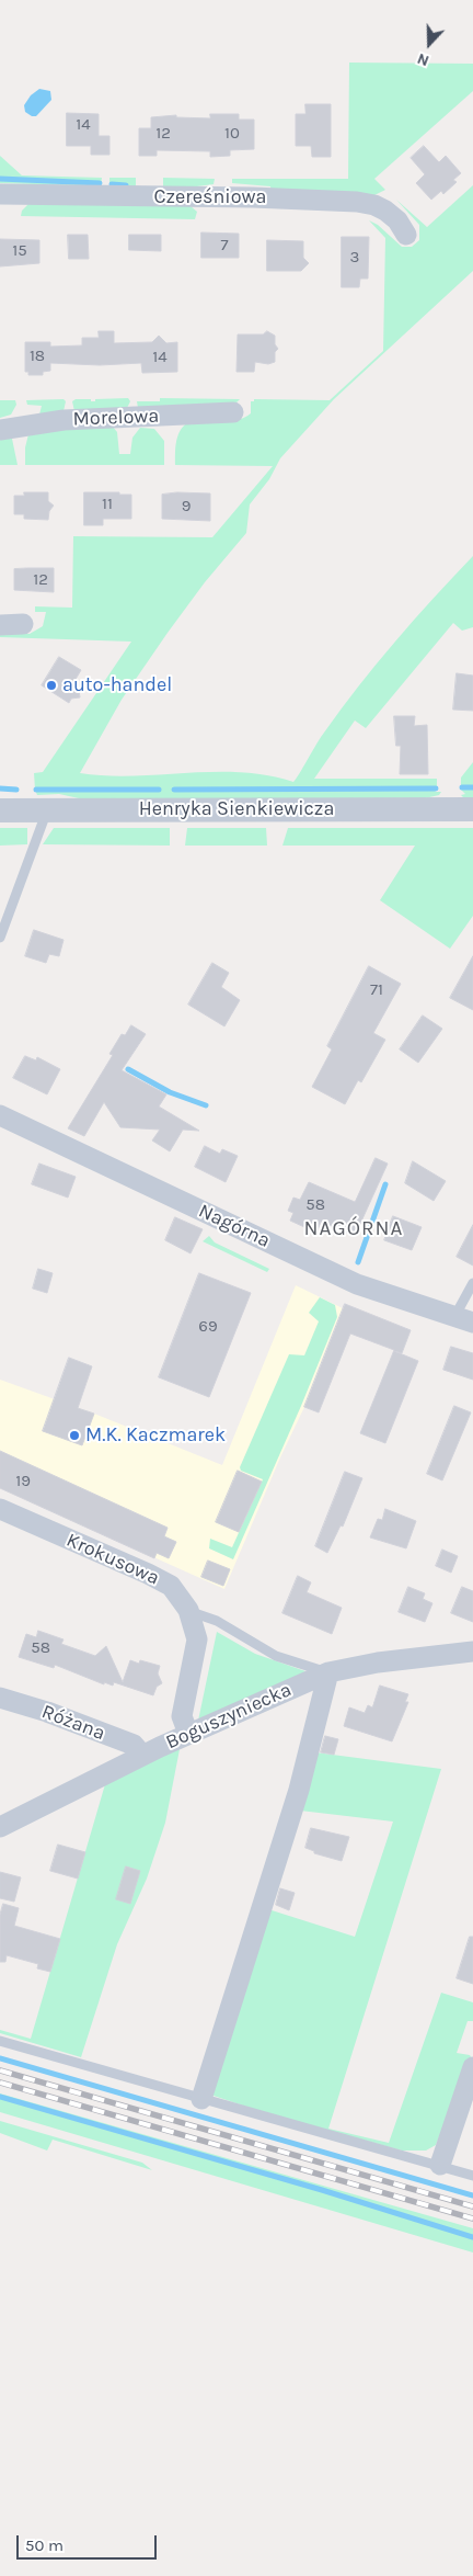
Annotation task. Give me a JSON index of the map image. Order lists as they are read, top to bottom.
{
  "streets": {
    "street": [
      "Czereśniowa",
      "Morelowa",
      "Henryka Sienkiewicza",
      "Nagórna",
      "Krokusowa",
      "Boguszyniecka",
      "Różana"
    ]
  },
  "crossings": [
    ["Krokusowa", "Boguszyniecka"],
    ["Boguszyniecka", "Różana"]
  ],
  "districts": ["NAGÓRNA"],
  "places": ["auto-handel", "M.K. Kaczmarek"],
  "house_numbers": [
    "14",
    "12",
    "10",
    "7",
    "15",
    "3",
    "18",
    "14",
    "11",
    "9",
    "12",
    "71",
    "58",
    "69",
    "19",
    "58"
  ],
  "scale_bar": "50 m",
  "north": "bottom"
}
